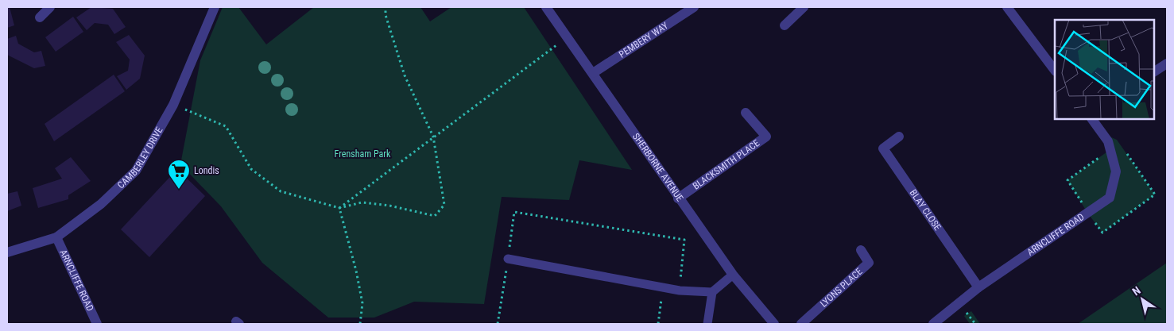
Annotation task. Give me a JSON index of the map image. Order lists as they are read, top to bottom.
{
  "streets": {
    "street": [
      "PEMBERY WAY",
      "CAMBERLEY DRIVE",
      "BLACKSMITH PLACE",
      "SHERBORNE AVENUE",
      "BLAY CLOSE",
      "ARNCLIFFE ROAD",
      "LYONS PLACE"
    ]
  },
  "crossings": [
    ["PEMBERY WAY", "SHERBORNE AVENUE"],
    ["CAMBERLEY DRIVE", "ARNCLIFFE ROAD"],
    ["BLACKSMITH PLACE", "SHERBORNE AVENUE"],
    ["BLAY CLOSE", "ARNCLIFFE ROAD"]
  ],
  "parks": ["Frensham Park"],
  "places": {
    "supermarket": ["Londis"]
  },
  "north": "top left"
}
